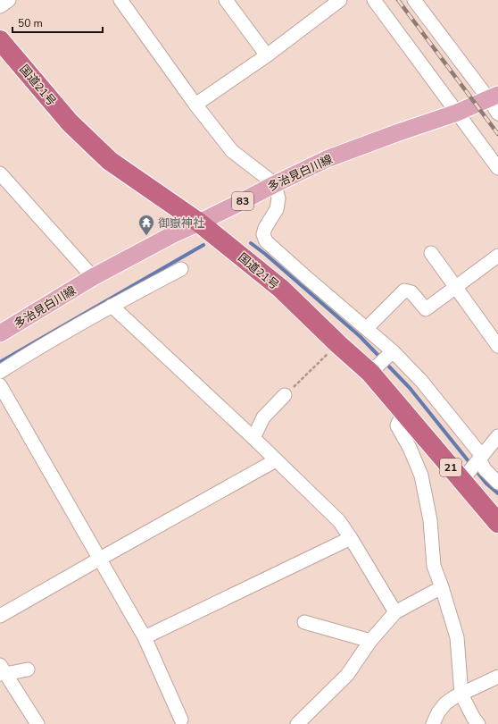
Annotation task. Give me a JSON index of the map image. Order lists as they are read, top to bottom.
{
  "streets": {
    "highway": ["国道21号", "21"],
    "main road": ["多治見白川線", "83"]
  },
  "crossings": [
    ["国道21号", "多治見白川線"]
  ],
  "places": {
    "temple": ["御嶽神社"]
  },
  "scale_bar": "50 m"
}
